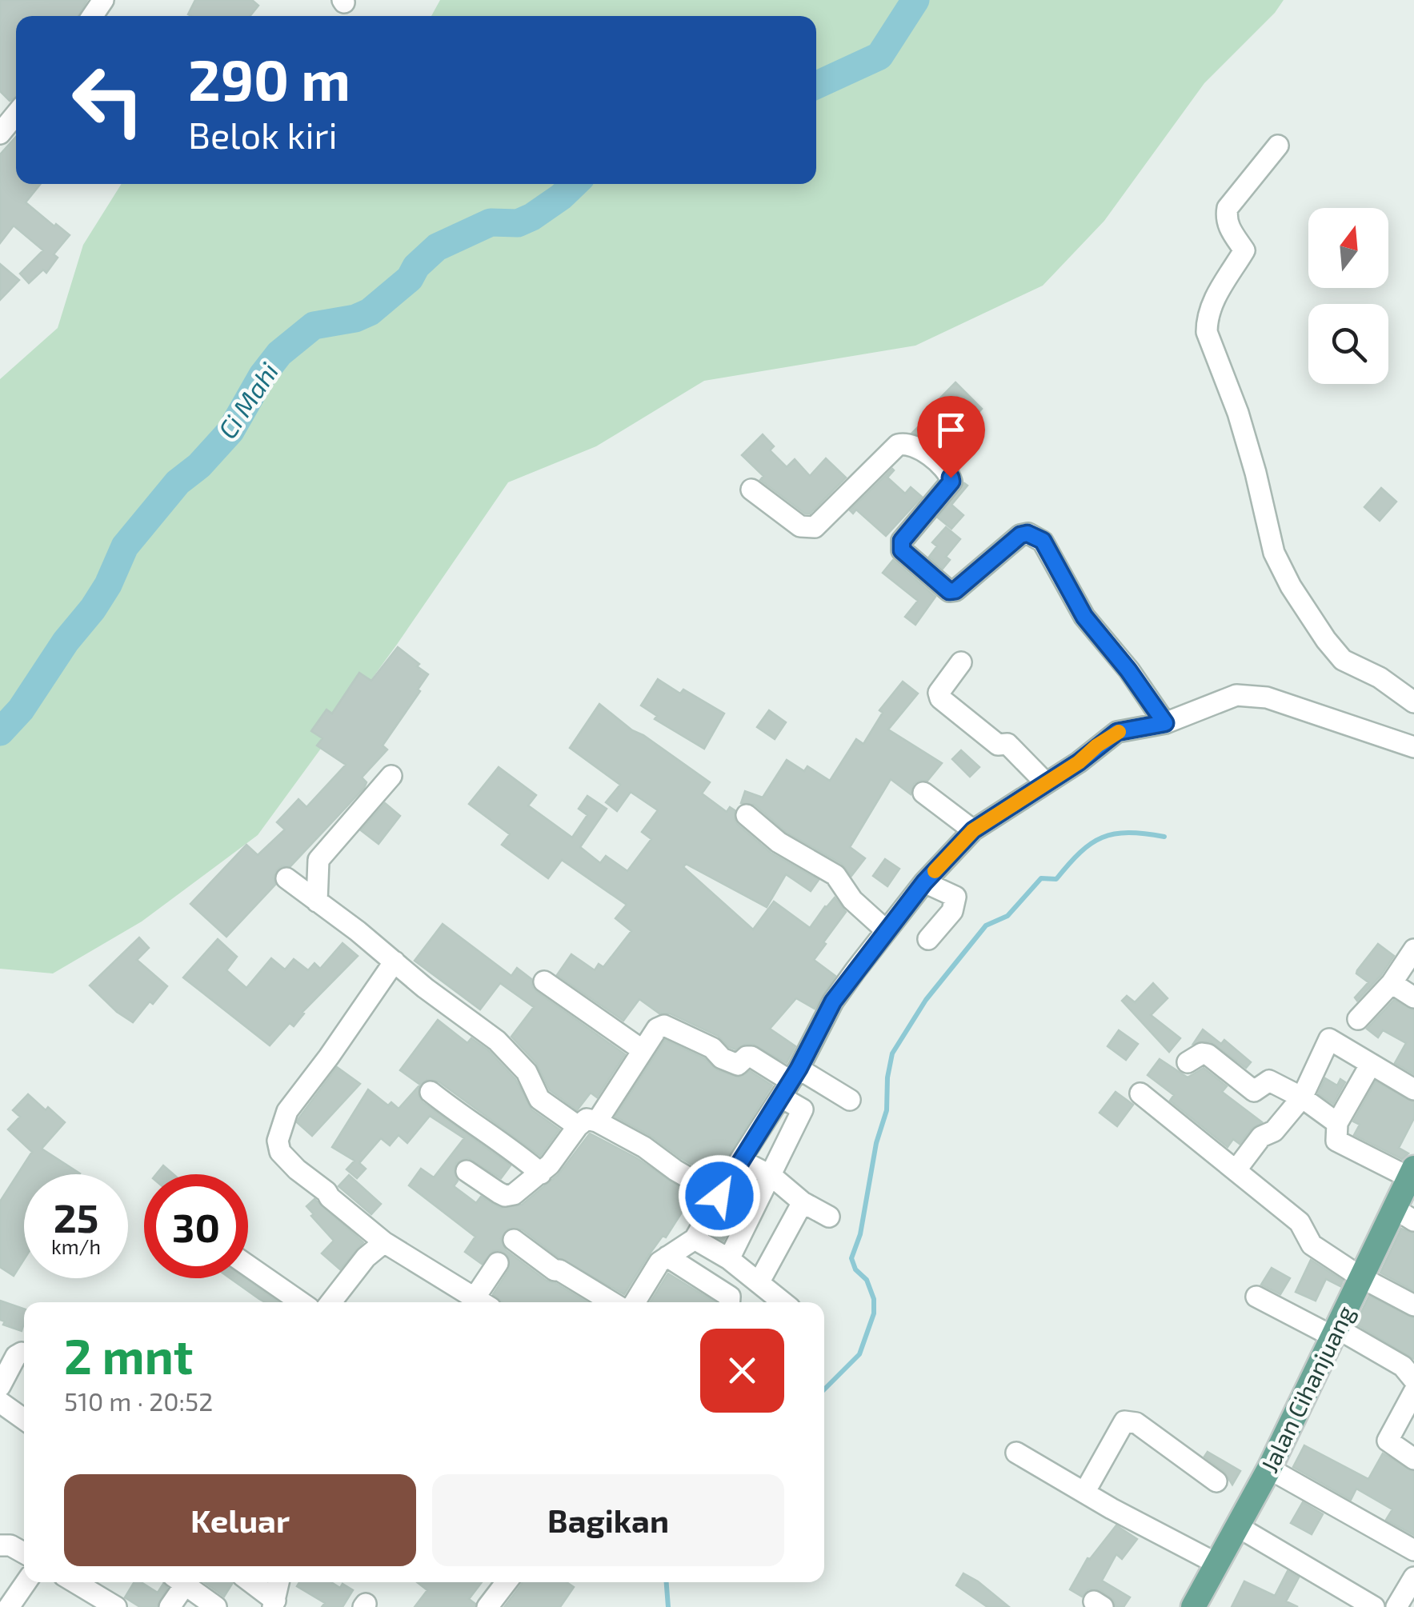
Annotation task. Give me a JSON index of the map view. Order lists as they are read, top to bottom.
{
  "streets": {
    "main road": ["Jalan Cihanjuang"]
  },
  "water": ["Ci Mahi"],
  "north": "top",
  "page": {
    "turn": ["290 m", "Belok kiri"],
    "speed": "25 km/h",
    "limit": "30",
    "heading": ["2 mnt", "510 m · 20:52"],
    "buttons": ["Keluar", "Bagikan"]
  }
}
